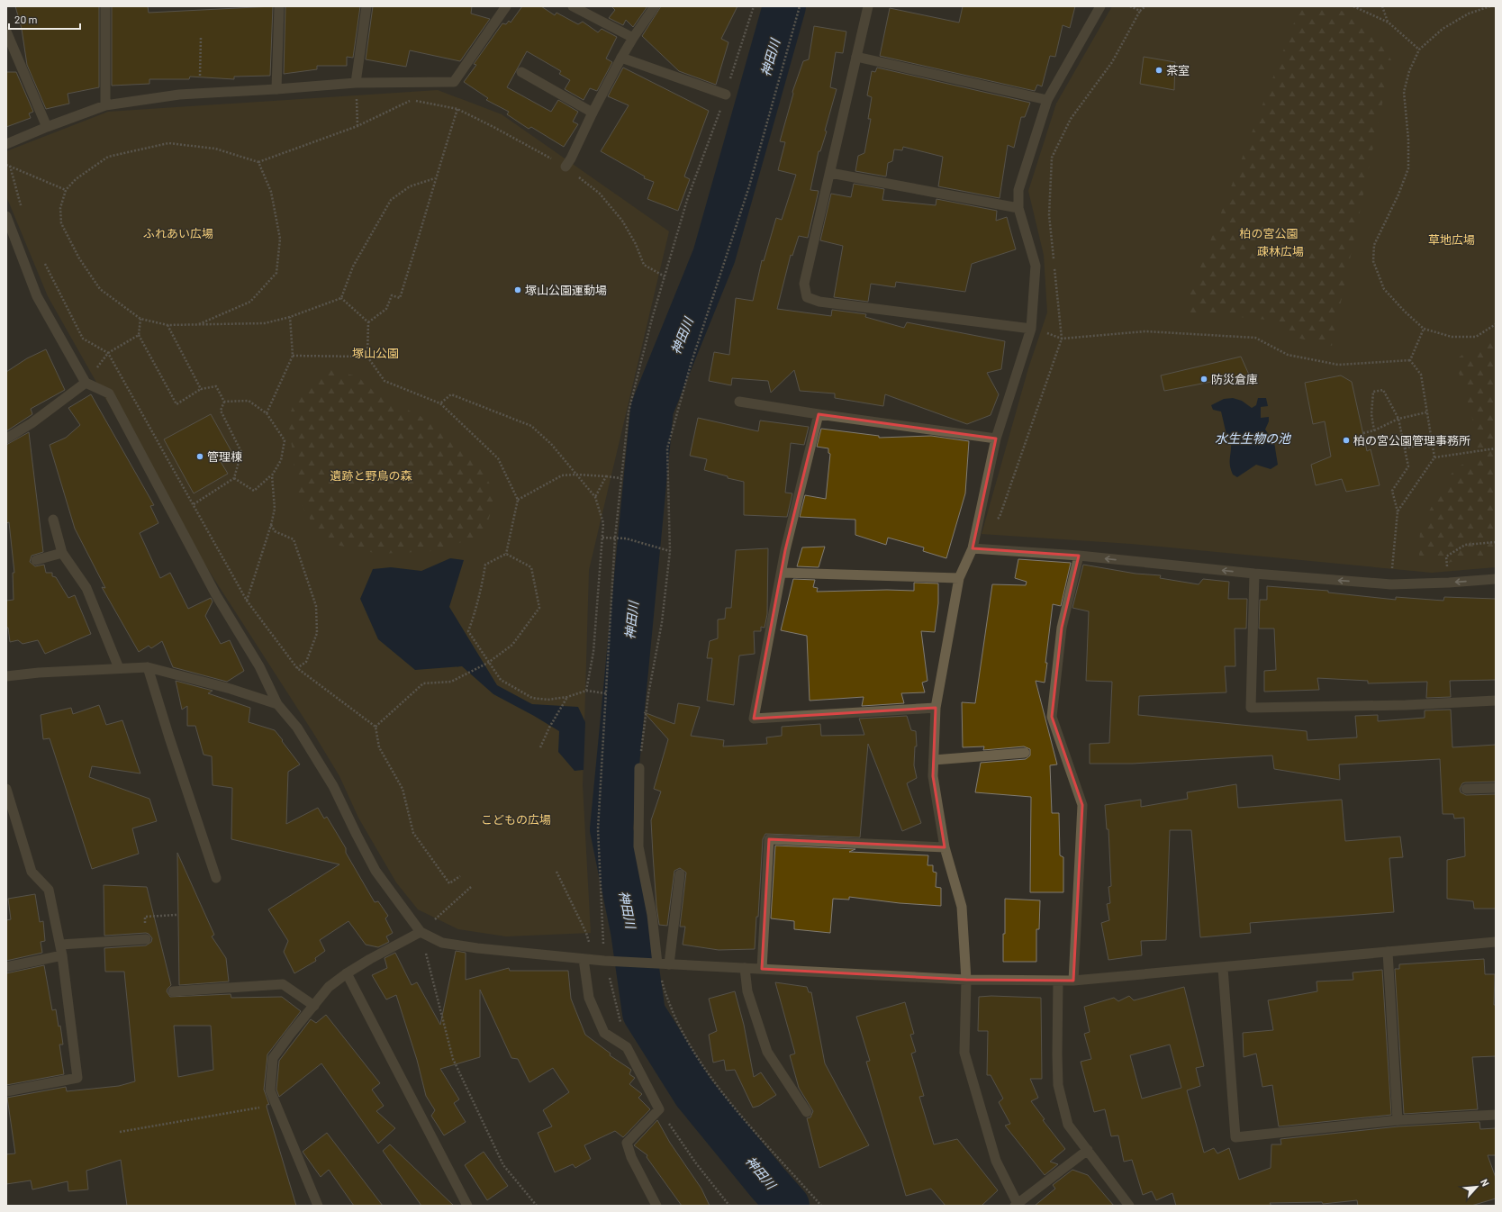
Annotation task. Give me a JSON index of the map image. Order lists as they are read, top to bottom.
{
  "water": ["神田川", "水生生物の池"],
  "parks": [
    "ふれあい広場",
    "柏の宮公園",
    "草地広場",
    "疎林広場",
    "塚山公園",
    "遺跡と野鳥の森",
    "こどもの広場"
  ],
  "places": [
    "茶室",
    "塚山公園運動場",
    "防災倉庫",
    "柏の宮公園管理事務所",
    "管理棟"
  ],
  "scale_bar": "20 m",
  "north": "top right"
}
